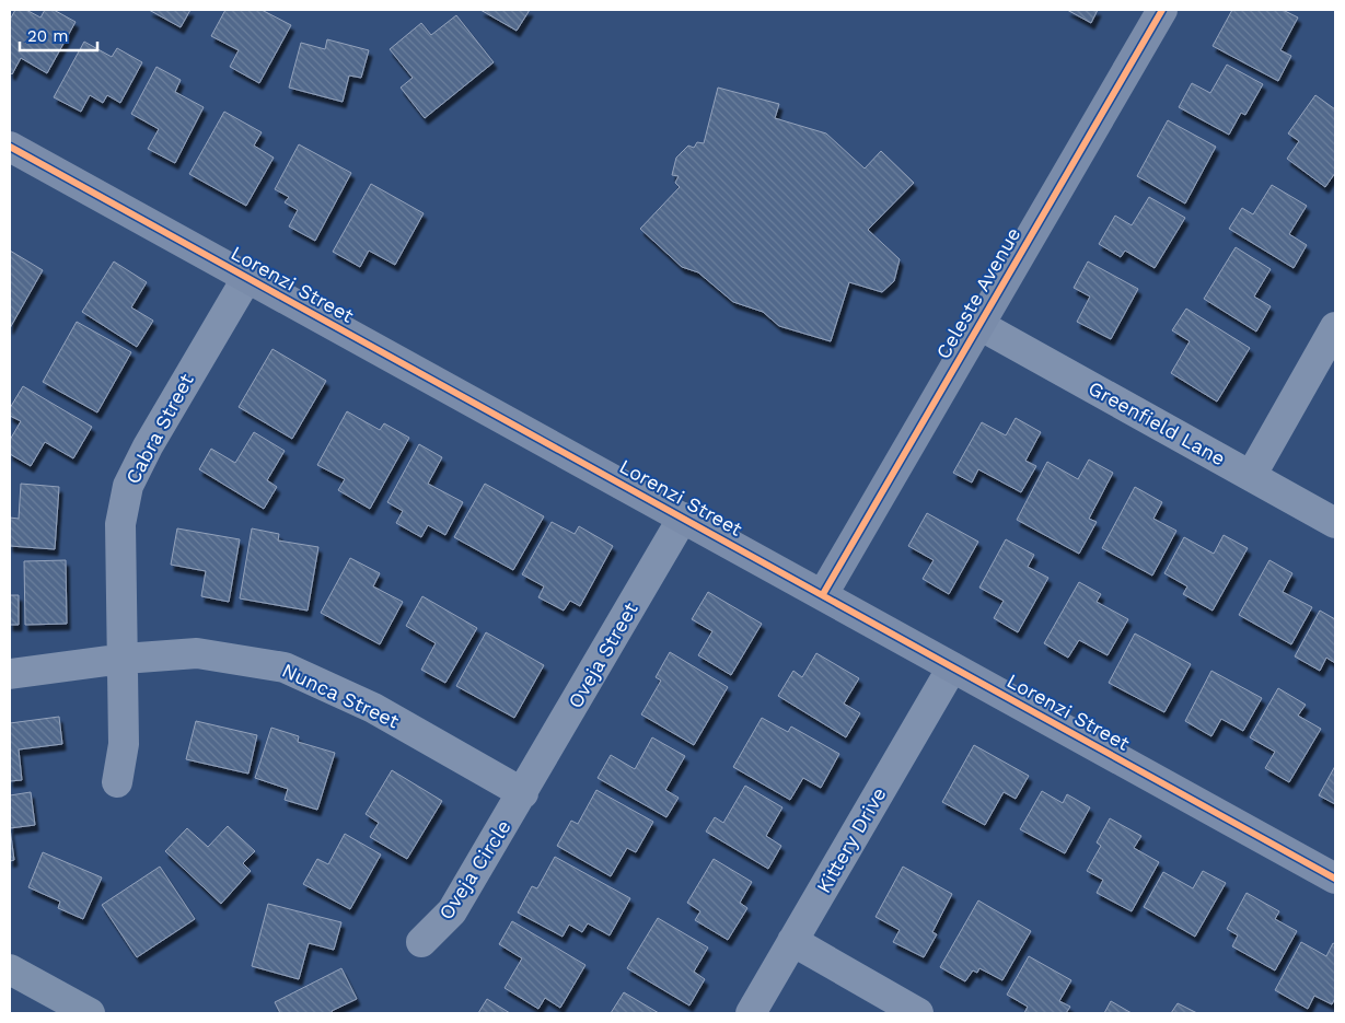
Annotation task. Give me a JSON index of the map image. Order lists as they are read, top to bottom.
{
  "streets": {
    "street": [
      "Lorenzi Street",
      "Celeste Avenue",
      "Greenfield Lane",
      "Cabra Street",
      "Oveja Street",
      "Nunca Street",
      "Kittery Drive",
      "Oveja Circle"
    ]
  },
  "crossings": [
    ["Lorenzi Street", "Celeste Avenue"],
    ["Lorenzi Street", "Cabra Street"],
    ["Lorenzi Street", "Oveja Street"],
    ["Lorenzi Street", "Kittery Drive"],
    ["Celeste Avenue", "Greenfield Lane"],
    ["Cabra Street", "Nunca Street"],
    ["Oveja Street", "Nunca Street"],
    ["Oveja Street", "Oveja Circle"],
    ["Nunca Street", "Oveja Circle"]
  ],
  "scale_bar": "20 m"
}
